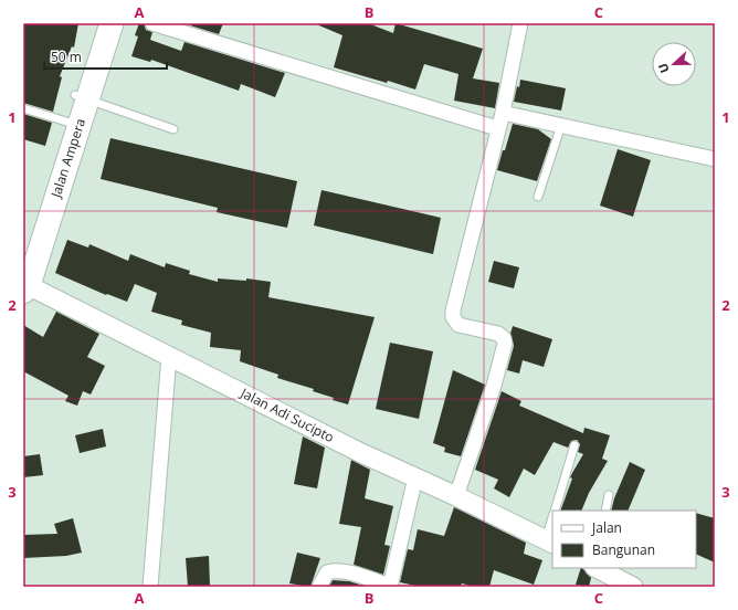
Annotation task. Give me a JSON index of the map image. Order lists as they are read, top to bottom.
{
  "streets": {
    "main road": ["Jalan Ampera"],
    "street": ["Jalan Adi Sucipto"]
  },
  "crossings": [
    ["Jalan Ampera", "Jalan Adi Sucipto"]
  ],
  "legend": ["Jalan", "Bangunan"],
  "scale_bar": "50 m",
  "north": "left",
  "grid": {
    "columns": ["A", "B", "C"],
    "rows": ["1", "2", "3"]
  }
}
